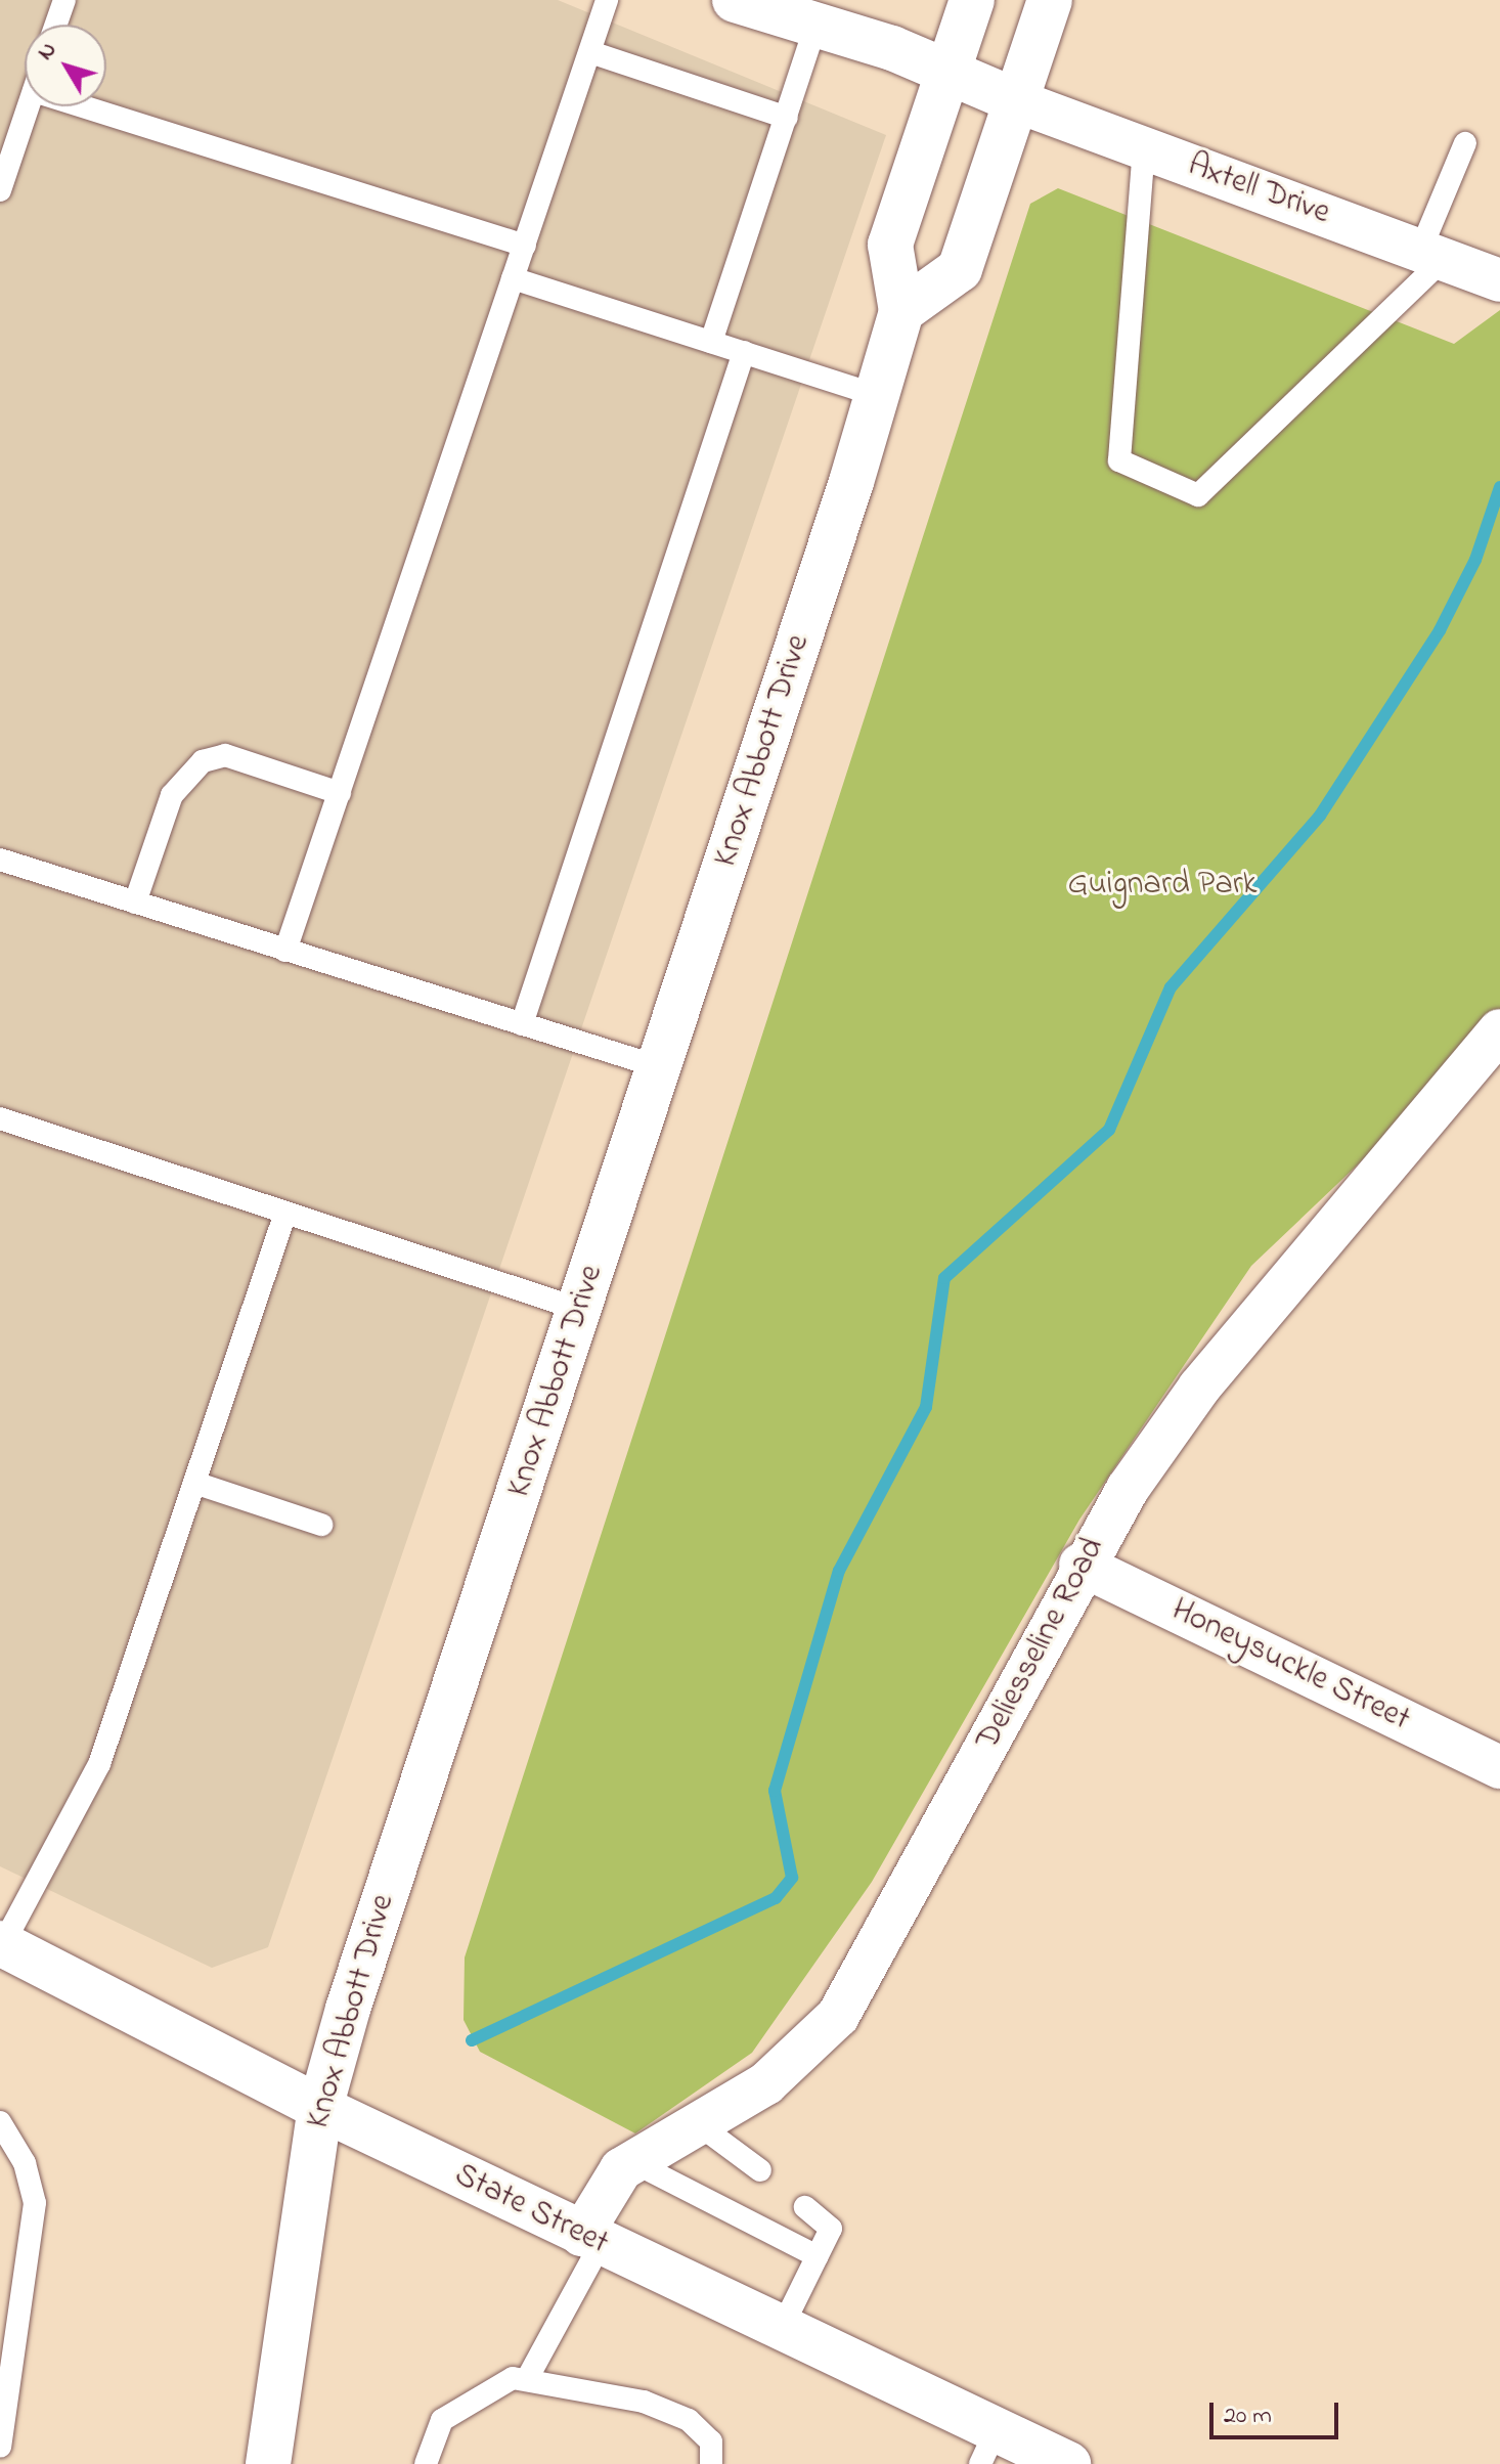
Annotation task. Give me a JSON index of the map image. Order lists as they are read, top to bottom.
{
  "streets": {
    "main road": ["Knox Abbott Drive", "State Street"],
    "street": ["Axtell Drive", "Deliesseline Road", "Honeysuckle Street"]
  },
  "crossings": [
    ["Knox Abbott Drive", "State Street"],
    ["Deliesseline Road", "Honeysuckle Street"],
    ["Deliesseline Road", "State Street"]
  ],
  "parks": ["Guignard Park"],
  "scale_bar": "20 m",
  "north": "top left"
}
